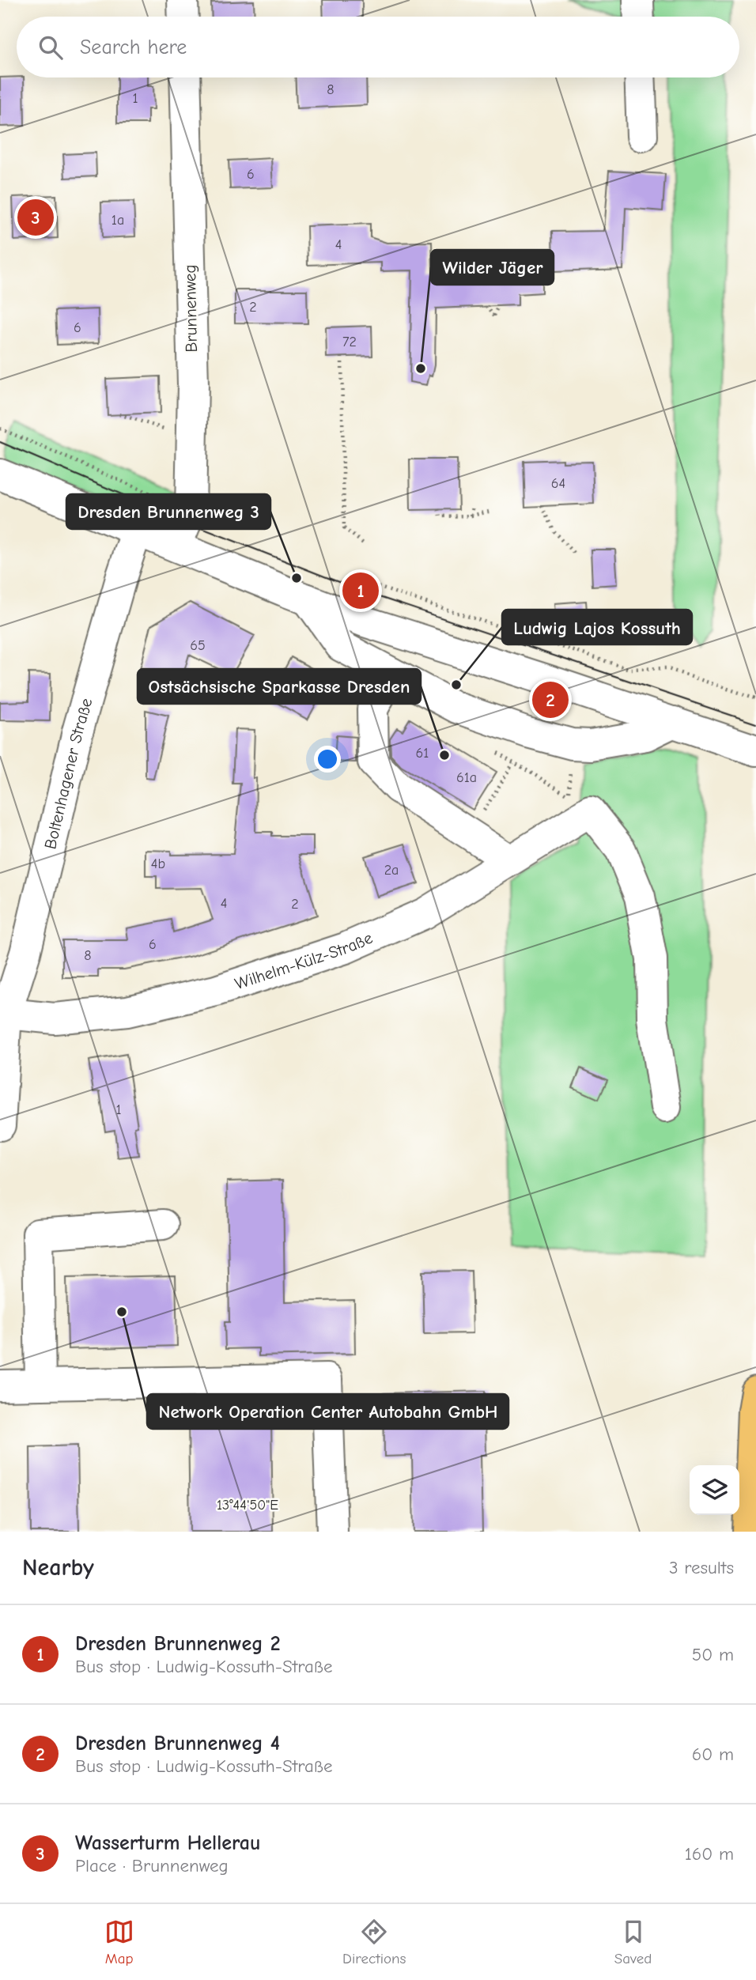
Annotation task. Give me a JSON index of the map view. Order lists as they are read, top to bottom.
{
  "streets": {
    "street": ["Brunnenweg", "Boltenhagener Straße", "Wilhelm-Külz-Straße"]
  },
  "crossings": [
    ["Boltenhagener Straße", "Wilhelm-Külz-Straße"]
  ],
  "places": [
    "Wilder Jäger",
    "Dresden Brunnenweg 3",
    "Ludwig Lajos Kossuth",
    "Ostsächsische Sparkasse Dresden",
    "Network Operation Center Autobahn GmbH"
  ],
  "house_numbers": [
    "8",
    "1",
    "6",
    "1a",
    "4",
    "2",
    "6",
    "72",
    "64",
    "65",
    "61",
    "61a",
    "4b",
    "2a",
    "4",
    "2",
    "6",
    "8",
    "1"
  ],
  "page": {
    "search": "Search here",
    "pins": ["3", "1", "2"],
    "heading": ["Nearby", "3 results"],
    "list": [
      {
        "mark": "1",
        "name": "Dresden Brunnenweg 2",
        "note": "Bus stop · Ludwig-Kossuth-Straße",
        "value": "50 m"
      },
      {
        "mark": "2",
        "name": "Dresden Brunnenweg 4",
        "note": "Bus stop · Ludwig-Kossuth-Straße",
        "value": "60 m"
      },
      {
        "mark": "3",
        "name": "Wasserturm Hellerau",
        "note": "Place · Brunnenweg",
        "value": "160 m"
      }
    ],
    "nav": ["Map", "Directions", "Saved"]
  },
  "coordinates": ["13°44'50\"E"]
}
